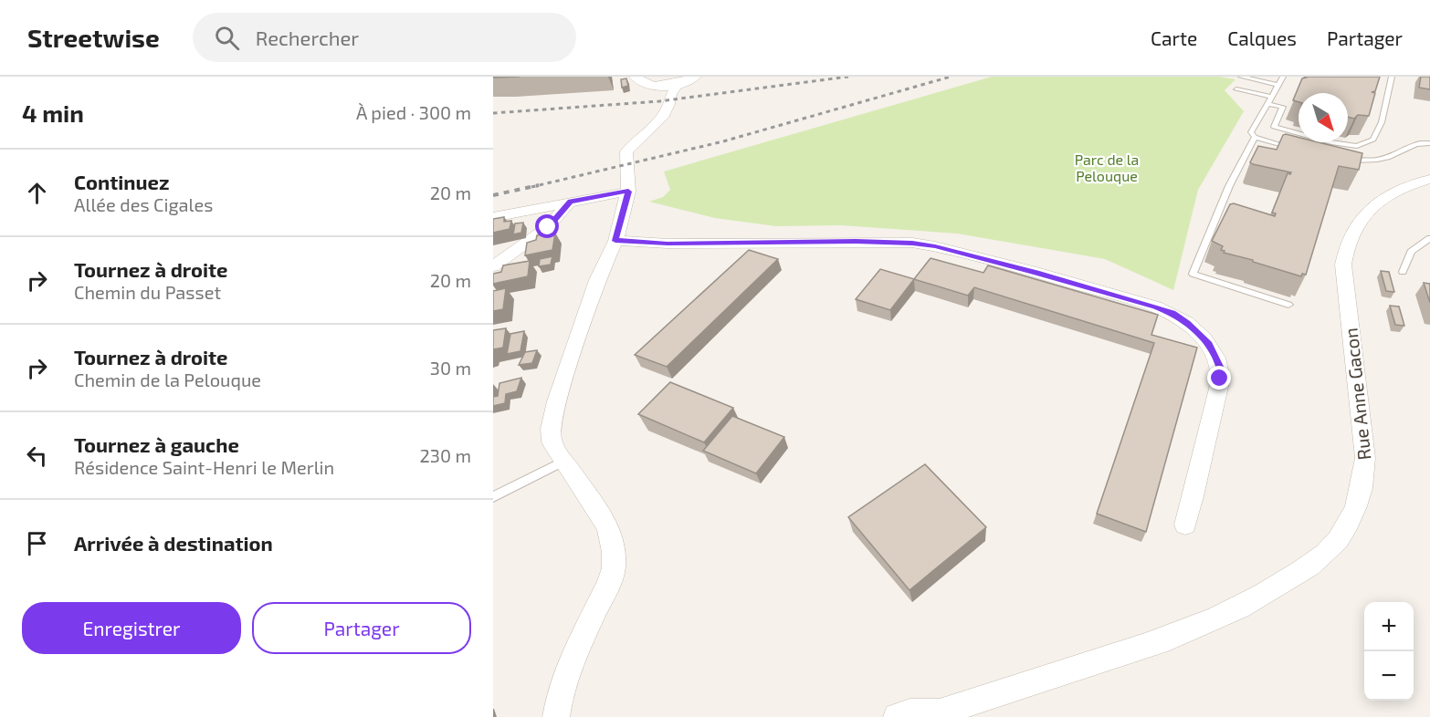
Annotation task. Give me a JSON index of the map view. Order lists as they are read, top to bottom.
{
  "streets": {
    "street": ["Rue Anne Gacon"]
  },
  "parks": ["Parc de la Pelouque"],
  "north": "bottom right",
  "page": {
    "header": "Streetwise",
    "search": "Rechercher",
    "nav": ["Carte", "Calques", "Partager"],
    "heading": ["4 min", "À pied · 300 m"],
    "list": [
      ["Continuez", "Allée des Cigales", "20 m"],
      ["Tournez à droite", "Chemin du Passet", "20 m"],
      ["Tournez à droite", "Chemin de la Pelouque", "30 m"],
      ["Tournez à gauche", "Résidence Saint-Henri le Merlin", "230 m"],
      "Arrivée à destination"
    ],
    "buttons": ["Enregistrer", "Partager"],
    "map_buttons": ["+", "−"]
  }
}
